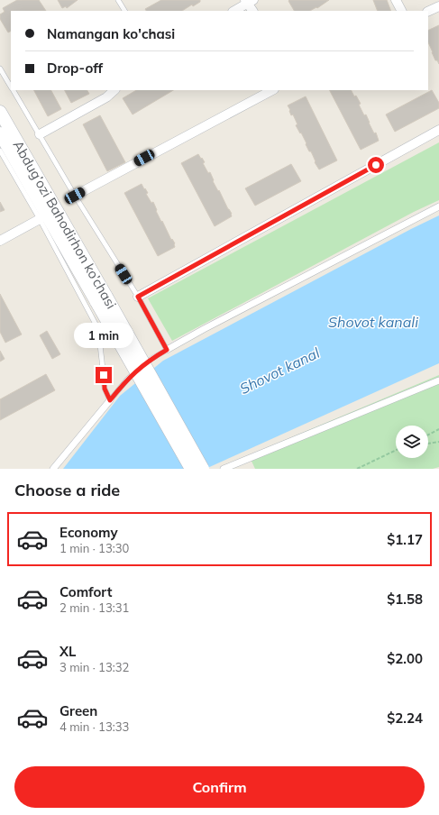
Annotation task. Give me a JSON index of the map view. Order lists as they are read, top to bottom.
{
  "streets": {
    "main road": ["Abdug’ozi Bahodirhon ko’chasi"]
  },
  "water": ["Shovot kanali", "Shovot kanal"],
  "page": {
    "banner": ["Namangan ko'chasi", "Drop-off"],
    "bubble": "1 min",
    "heading": "Choose a ride",
    "list": [
      {
        "name": "Economy",
        "note": "1 min · 13:30",
        "value": "$1.17"
      },
      {
        "name": "Comfort",
        "note": "2 min · 13:31",
        "value": "$1.58"
      },
      {
        "name": "XL",
        "note": "3 min · 13:32",
        "value": "$2.00"
      },
      {
        "name": "Green",
        "note": "4 min · 13:33",
        "value": "$2.24"
      }
    ],
    "buttons": "Confirm"
  }
}
